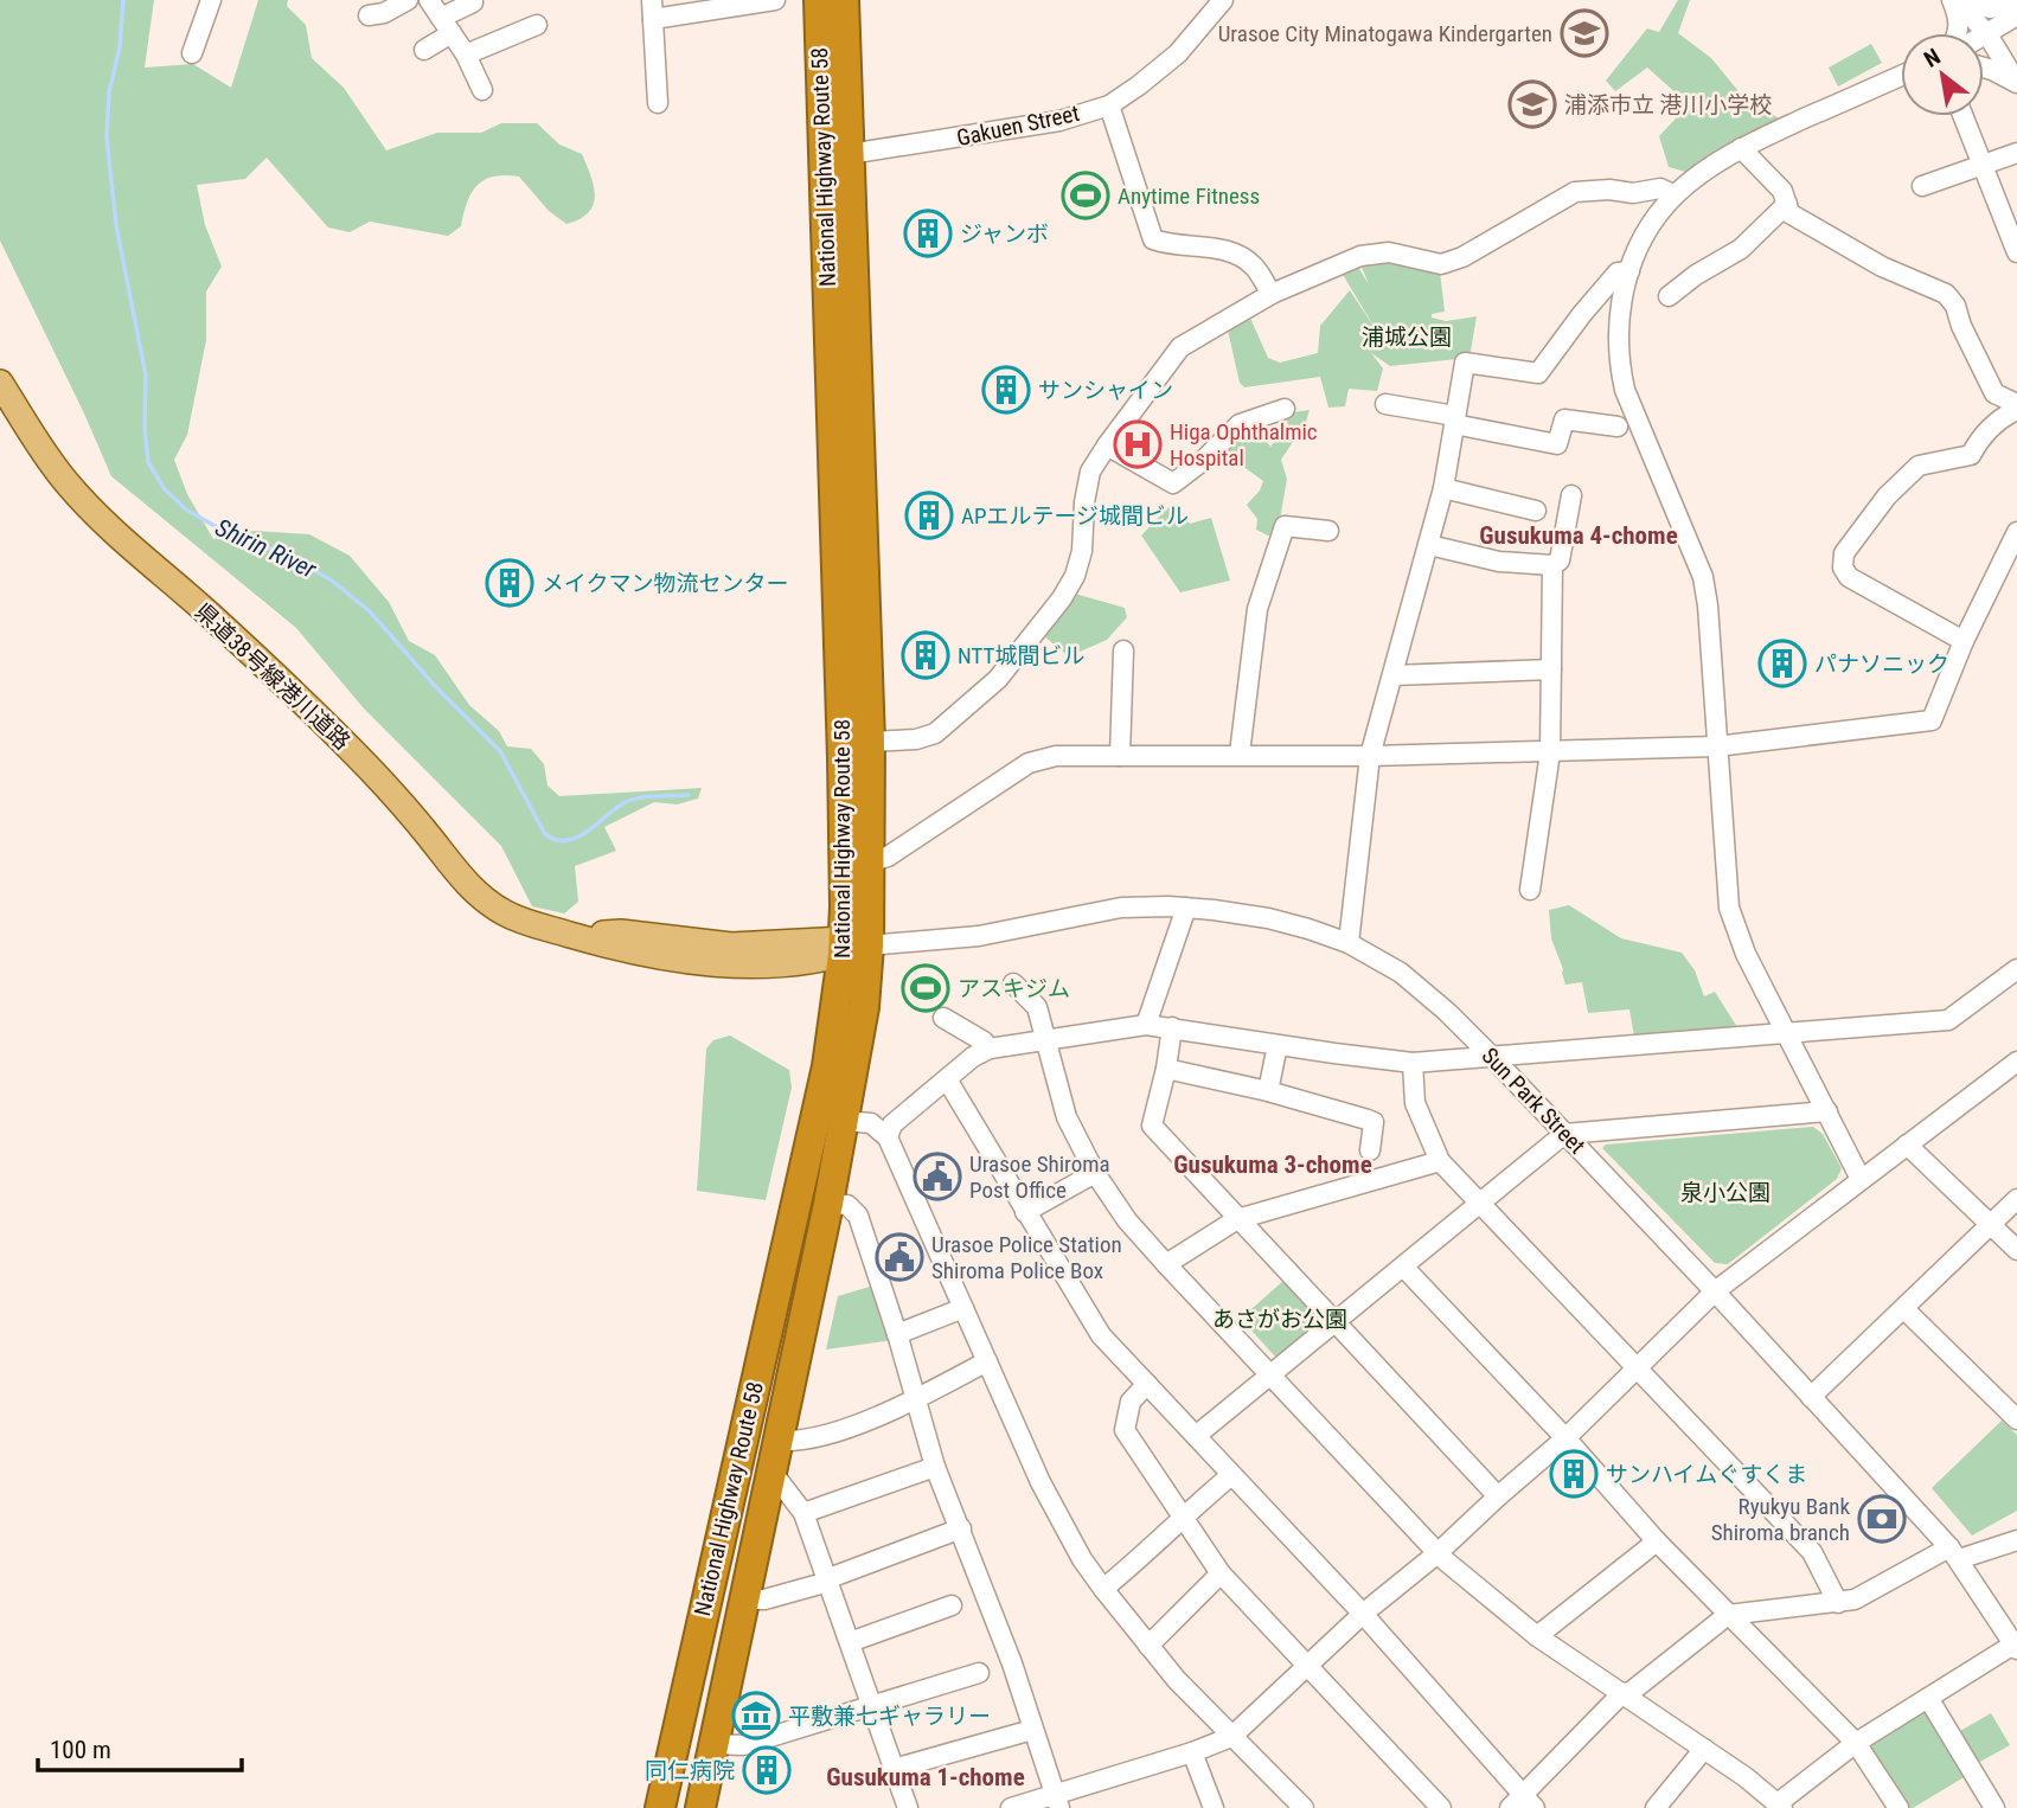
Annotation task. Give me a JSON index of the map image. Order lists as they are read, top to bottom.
{
  "streets": {
    "highway": ["National Highway Route 58"],
    "main road": ["県道38号線港川道路"],
    "street": ["Gakuen Street", "Sun Park Street"]
  },
  "crossings": [
    ["Gakuen Street", "National Highway Route 58"],
    ["National Highway Route 58", "県道38号線港川道路"],
    ["National Highway Route 58", "Sun Park Street"],
    ["県道38号線港川道路", "Sun Park Street"]
  ],
  "districts": ["Gusukuma 4-chome", "Gusukuma 3-chome", "Gusukuma 1-chome"],
  "water": ["Shirin River"],
  "parks": ["浦城公園", "泉小公園", "あさがお公園"],
  "places": {
    "school or university": ["Urasoe City Minatogawa Kindergarten", "浦添市立 港川小学校"],
    "sports": ["Anytime Fitness", "アスキジム"],
    "building": [
      "ジャンボ",
      "サンシャイン",
      "APエルテージ城間ビル",
      "メイクマン物流センター",
      "NTT城間ビル",
      "パナソニック",
      "サンハイムぐすくま",
      "同仁病院"
    ],
    "hospital": ["Higa Ophthalmic Hospital"],
    "public building": ["Urasoe Shiroma Post Office", "Urasoe Police Station Shiroma Police Box"],
    "bank": ["Ryukyu Bank Shiroma branch"],
    "museum": ["平敷兼七ギャラリー"]
  },
  "scale_bar": "100 m",
  "north": "top left"
}
